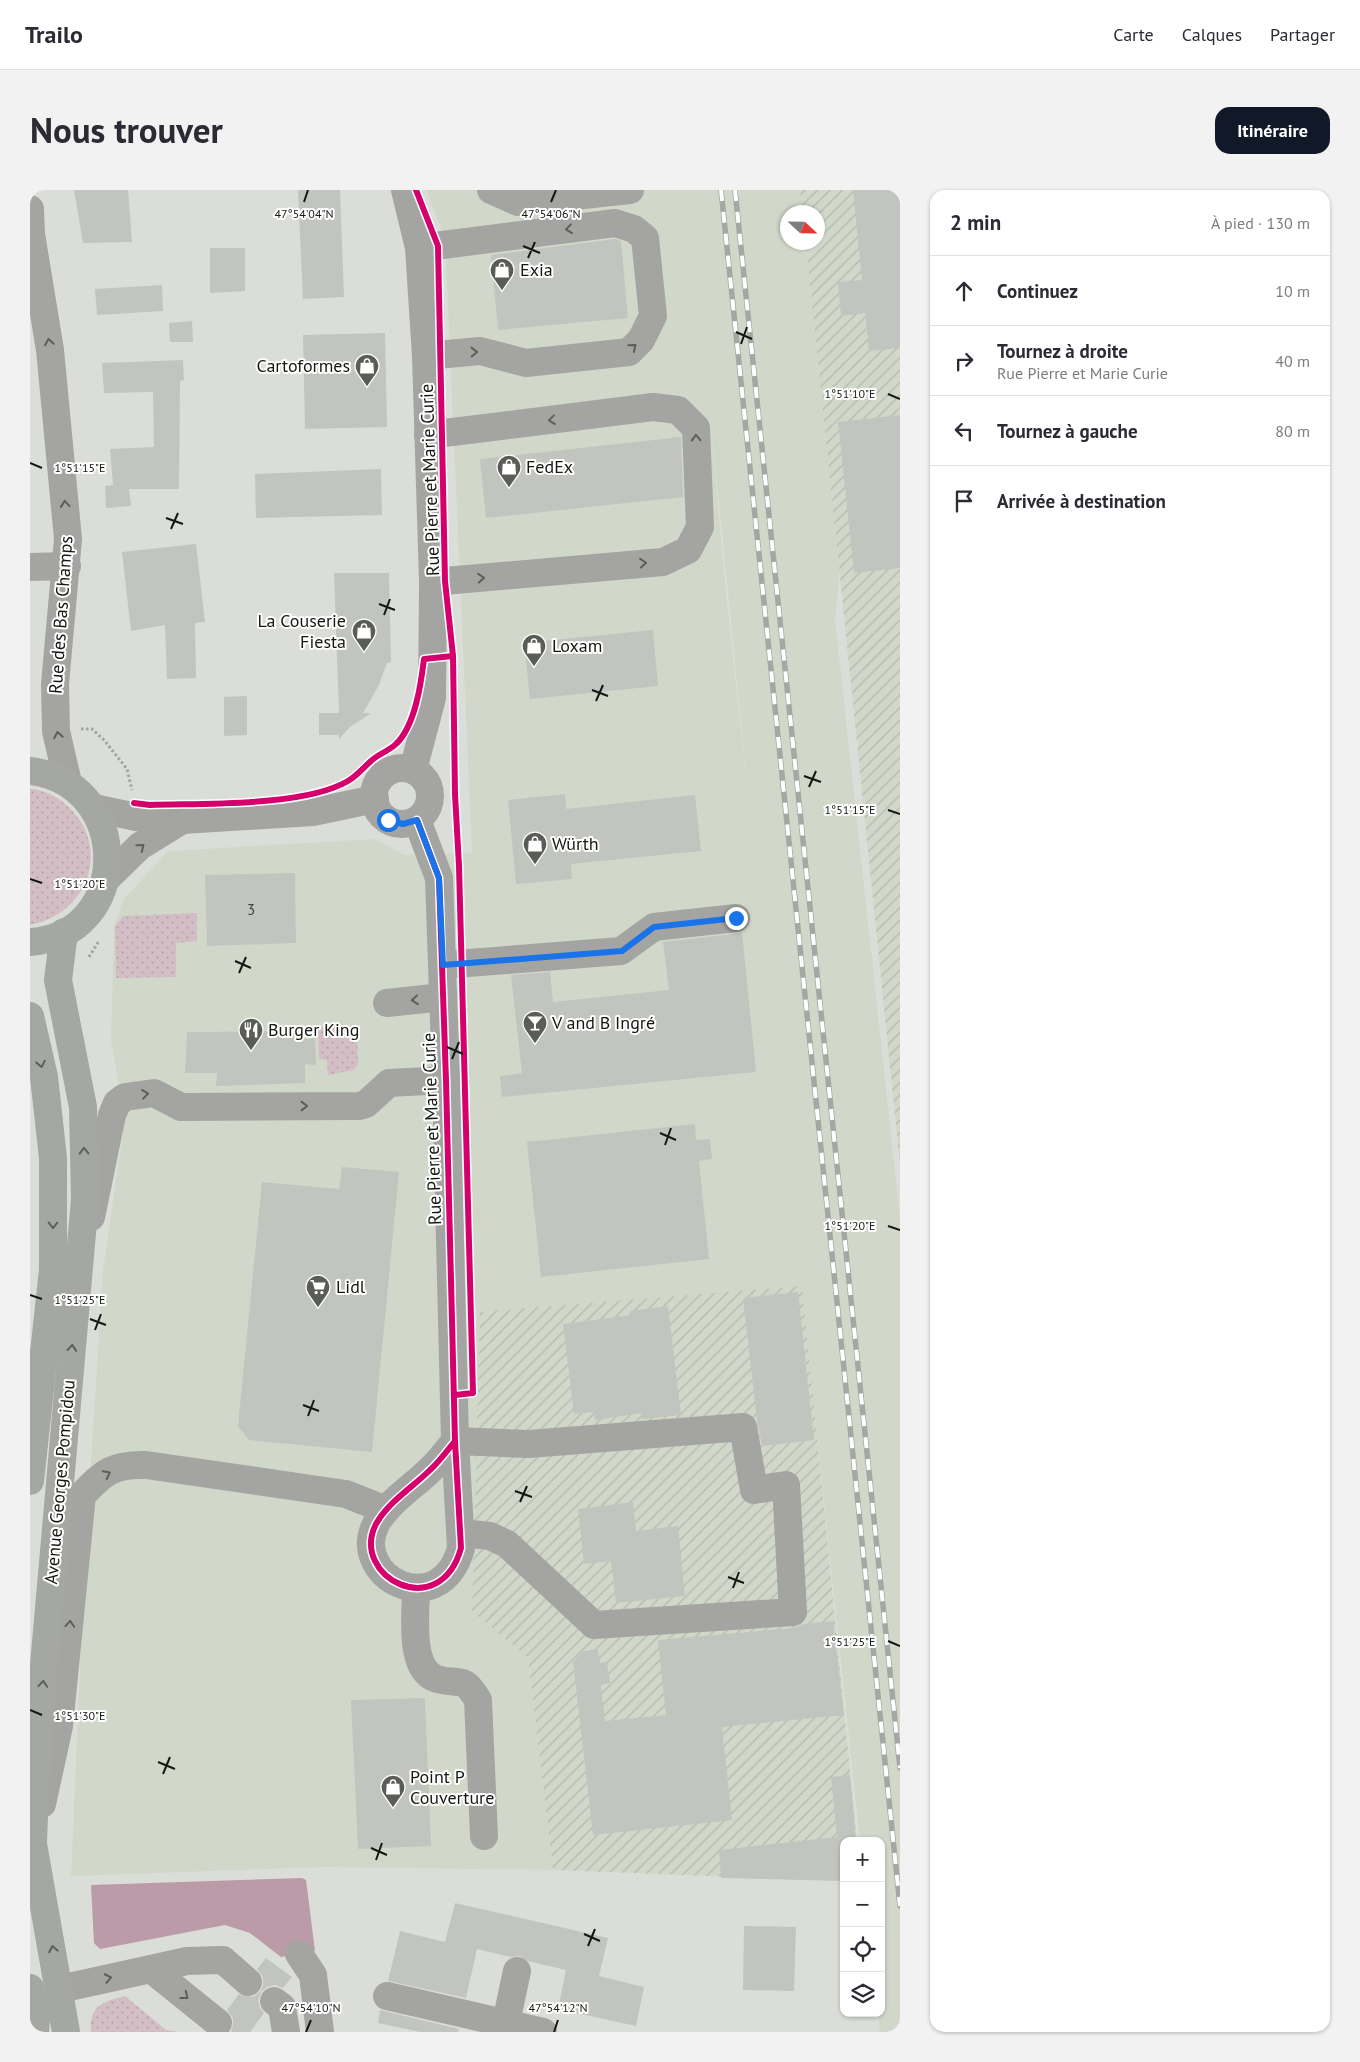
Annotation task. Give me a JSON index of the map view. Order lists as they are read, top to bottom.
{
  "streets": {
    "main road": ["Avenue Georges Pompidou"],
    "street": ["Rue Pierre et Marie Curie", "Rue des Bas Champs"]
  },
  "one_way": ["Rue des Bas Champs"],
  "places": {
    "shop": [
      "Exia",
      "Cartoformes",
      "FedEx",
      "La Couserie Fiesta",
      "Loxam",
      "Würth",
      "Point P Couverture"
    ],
    "bar": ["V and B Ingré"],
    "restaurant": ["Burger King"],
    "supermarket": ["Lidl"]
  },
  "house_numbers": ["3"],
  "north": "right",
  "page": {
    "header": "Trailo",
    "nav": ["Carte", "Calques", "Partager"],
    "title": "Nous trouver",
    "buttons": "Itinéraire",
    "heading": ["2 min", "À pied · 130 m"],
    "list": [
      ["Continuez", "10 m"],
      ["Tournez à droite", "Rue Pierre et Marie Curie", "40 m"],
      ["Tournez à gauche", "80 m"],
      "Arrivée à destination"
    ],
    "map_buttons": ["+", "−"]
  },
  "coordinates": [
    "47°54'04\"N",
    "47°54'06\"N",
    "1°51'10\"E",
    "1°51'15\"E",
    "1°51'20\"E",
    "1°51'25\"E",
    "1°51'30\"E",
    "47°54'10\"N",
    "47°54'12\"N"
  ]
}
